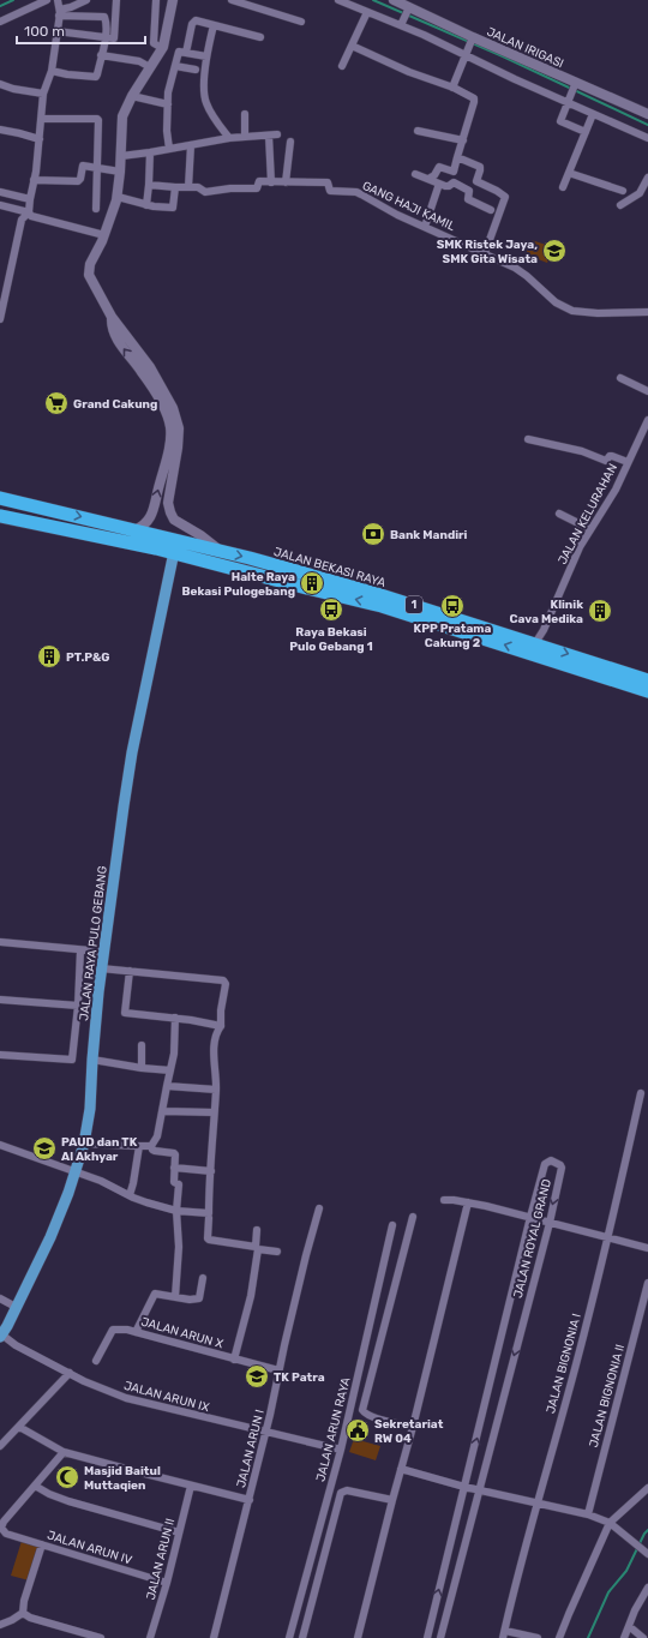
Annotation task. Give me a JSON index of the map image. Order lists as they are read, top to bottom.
{
  "streets": {
    "highway": ["JALAN BEKASI RAYA", "1"],
    "main road": ["JALAN RAYA PULO GEBANG"],
    "street": [
      "JALAN IRIGASI",
      "GANG HAJI KAMIL",
      "JALAN KELURAHAN",
      "JALAN ROYAL GRAND",
      "JALAN ARUN X",
      "JALAN BIGNONIA I",
      "JALAN ARUN IX",
      "JALAN BIGNONIA II",
      "JALAN ARUN RAYA",
      "JALAN ARUN I",
      "JALAN ARUN IV",
      "JALAN ARUN II"
    ]
  },
  "crossings": [
    ["JALAN KELURAHAN", "JALAN BEKASI RAYA"],
    ["JALAN BEKASI RAYA", "JALAN RAYA PULO GEBANG"],
    ["JALAN RAYA PULO GEBANG", "JALAN ARUN IX"],
    ["JALAN ARUN X", "JALAN ARUN I"],
    ["JALAN ARUN IX", "JALAN ARUN RAYA"],
    ["JALAN ARUN IX", "JALAN ARUN I"],
    ["JALAN ARUN IV", "JALAN ARUN II"]
  ],
  "places": {
    "school or university": ["SMK Ristek Jaya, SMK Gita Wisata", "PAUD dan TK Al Akhyar", "TK Patra"],
    "supermarket": ["Grand Cakung"],
    "bank": ["Bank Mandiri"],
    "building": ["Halte Raya Bekasi Pulogebang", "Klinik Cava Medika", "PT.P&G"],
    "bus stop": ["KPP Pratama Cakung 2", "Raya Bekasi Pulo Gebang 1"],
    "public building": ["Sekretariat RW 04"],
    "mosque": ["Masjid Baitul Muttaqien"]
  },
  "scale_bar": "100 m"
}
